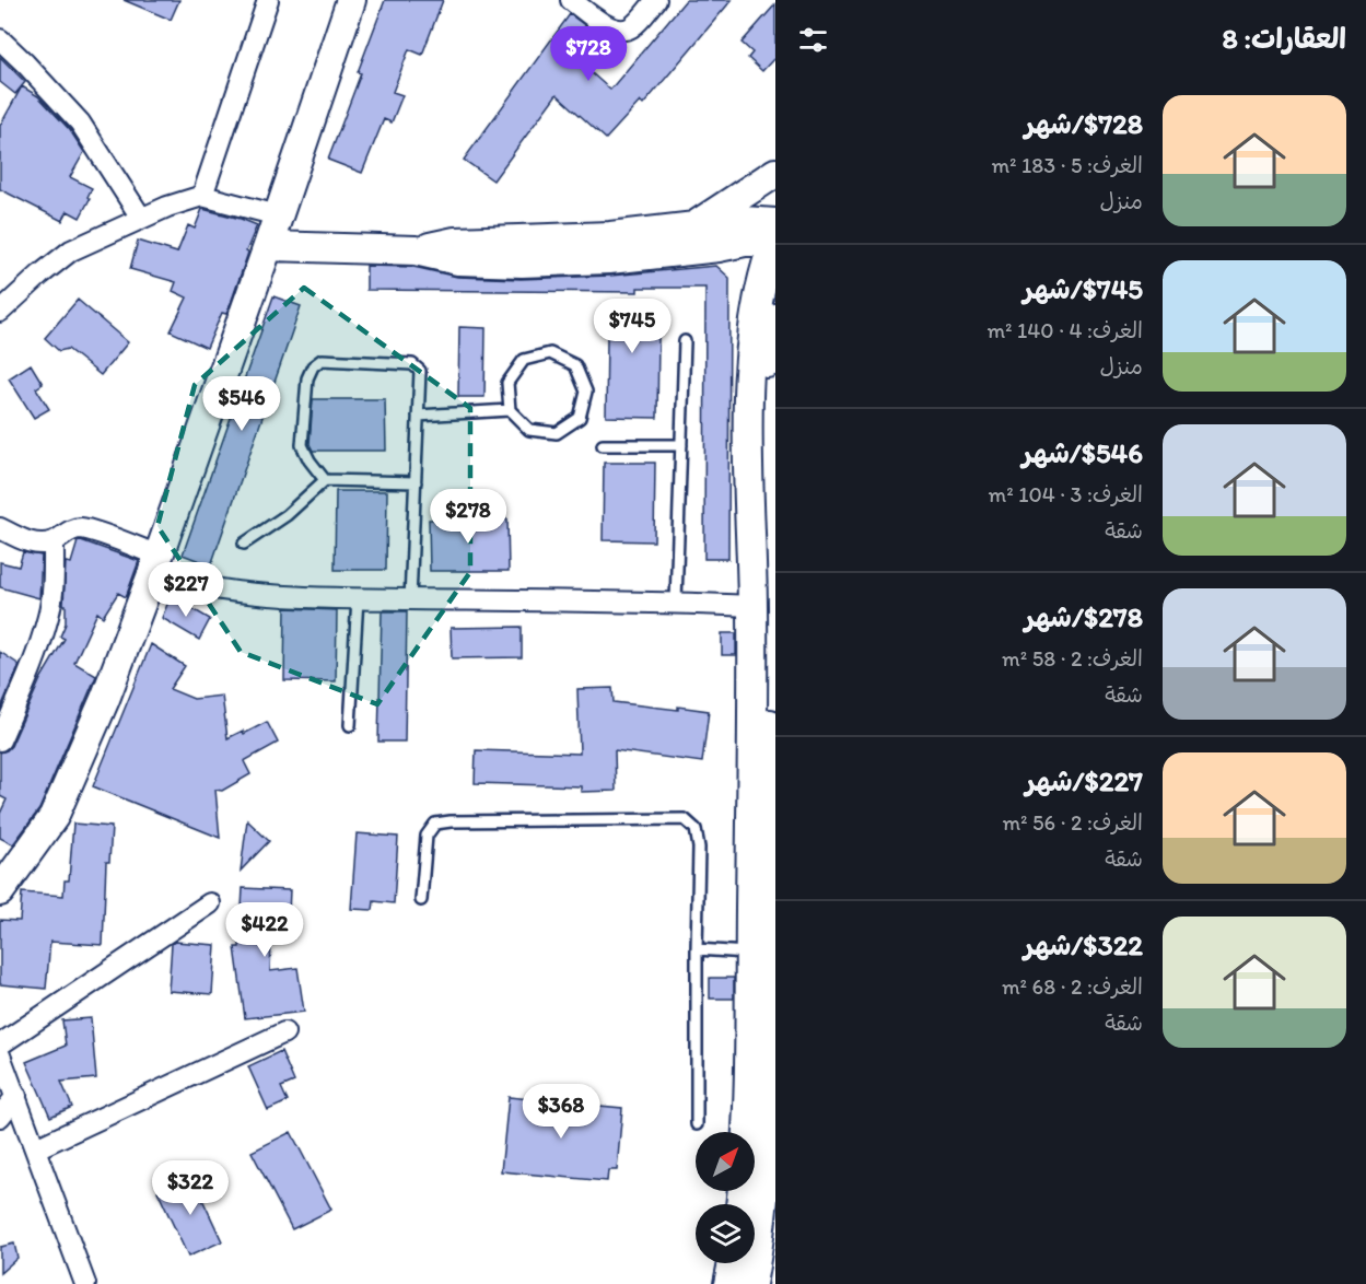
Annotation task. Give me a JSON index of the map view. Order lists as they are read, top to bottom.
{
  "north": "top right",
  "page": {
    "heading": "العقارات: 8",
    "price": [
      "$728",
      "$745",
      "$546",
      "$278",
      "$227",
      "$422",
      "$368",
      "$322"
    ],
    "list": [
      {
        "name": "$728/شهر",
        "note": "الغرف: 5 · 183 m² · منزل"
      },
      {
        "name": "$745/شهر",
        "note": "الغرف: 4 · 140 m² · منزل"
      },
      {
        "name": "$546/شهر",
        "note": "الغرف: 3 · 104 m² · شقة"
      },
      {
        "name": "$278/شهر",
        "note": "الغرف: 2 · 58 m² · شقة"
      },
      {
        "name": "$227/شهر",
        "note": "الغرف: 2 · 56 m² · شقة"
      },
      {
        "name": "$322/شهر",
        "note": "الغرف: 2 · 68 m² · شقة"
      }
    ]
  }
}
